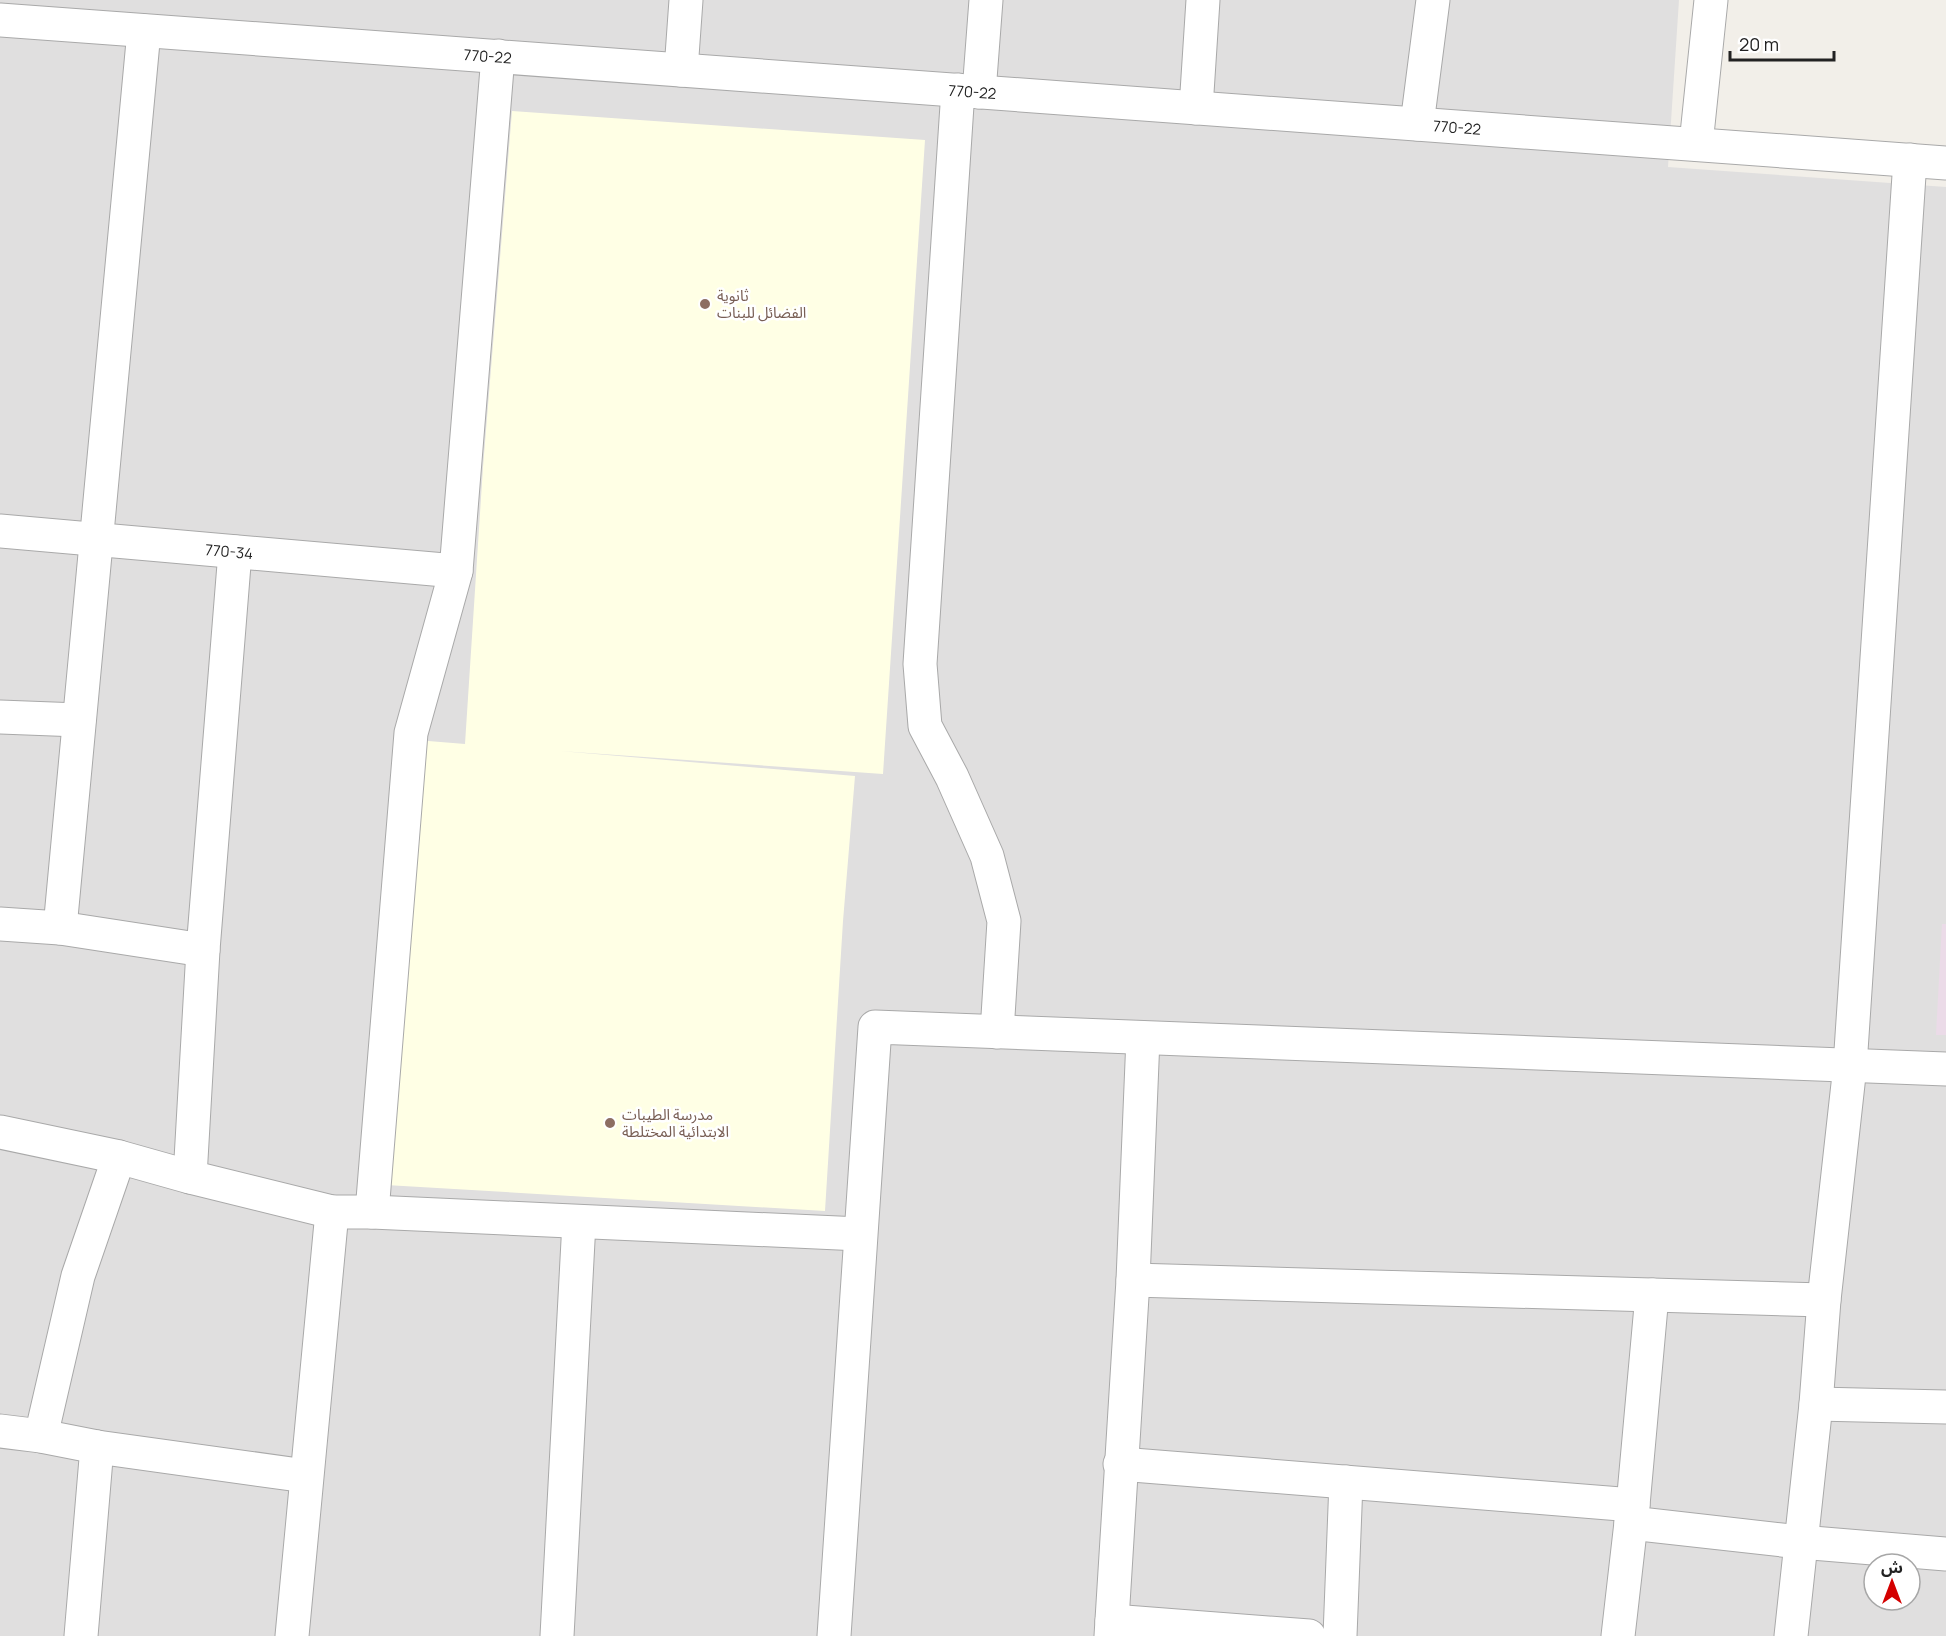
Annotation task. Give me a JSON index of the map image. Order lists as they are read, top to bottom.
{
  "streets": {
    "street": ["770-22", "770-34"]
  },
  "places": ["ثانوية الفضائل للبنات", "مدرسة الطيبات الابتدائية المختلطة"],
  "scale_bar": "20 m",
  "north": "top"
}
